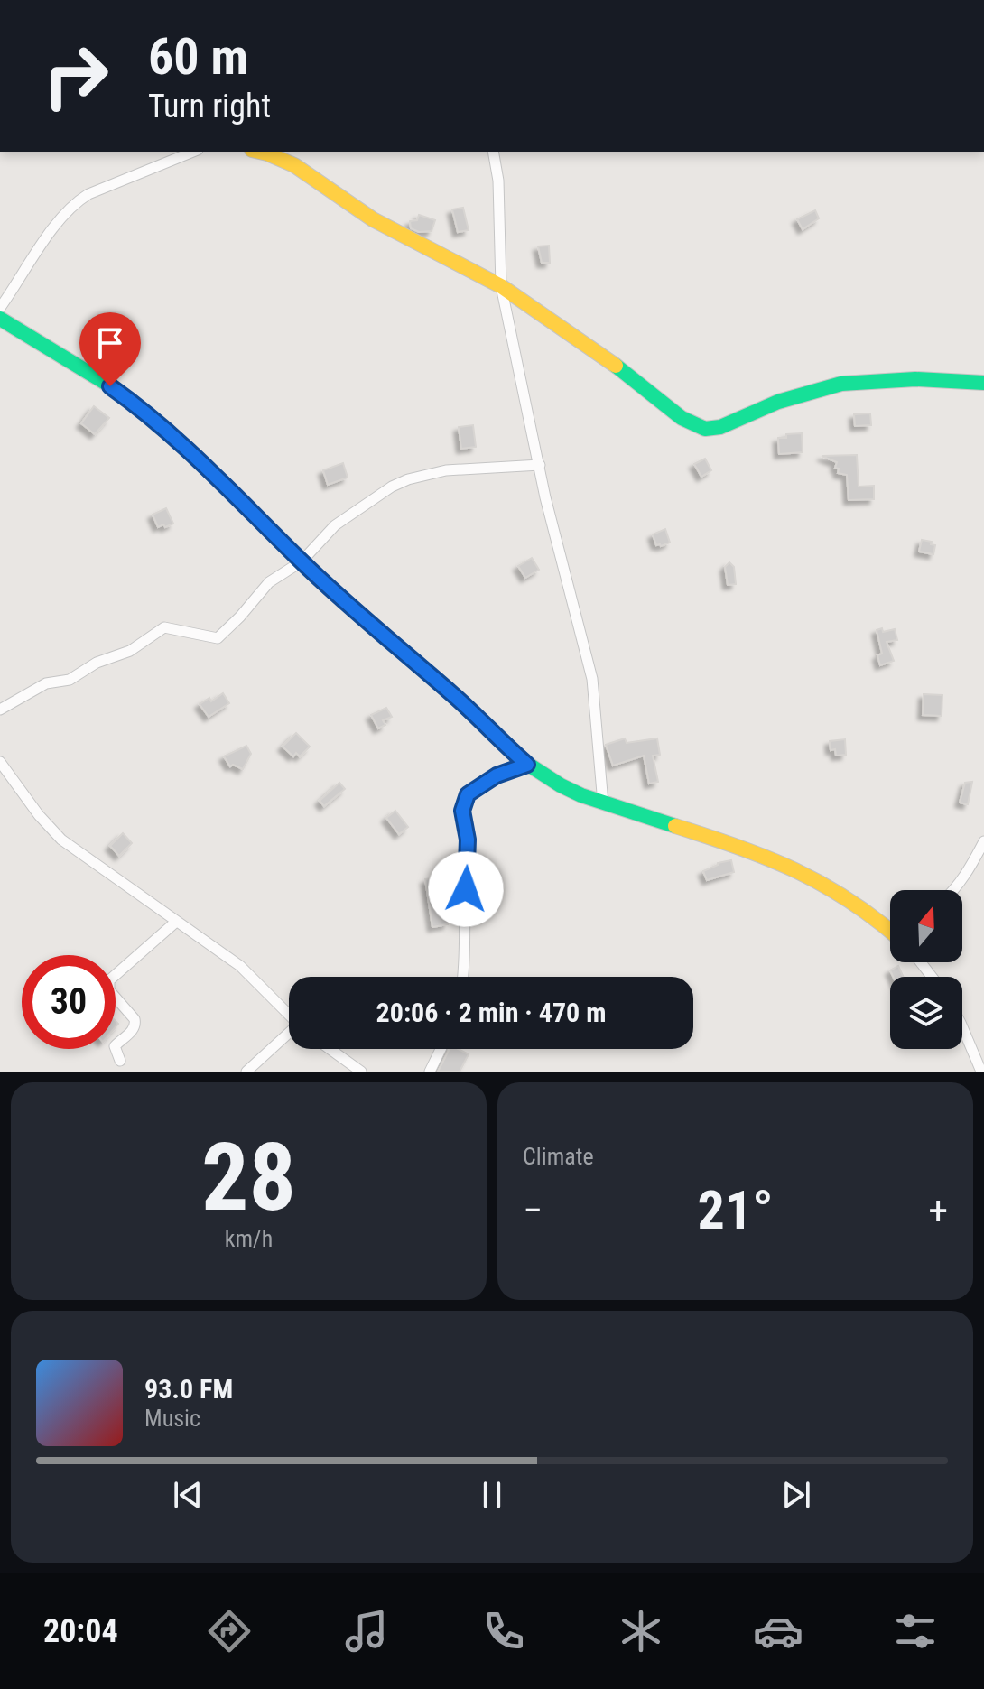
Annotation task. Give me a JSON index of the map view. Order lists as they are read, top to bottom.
{
  "north": "top",
  "page": {
    "turn": ["60 m", "Turn right"],
    "limit": "30",
    "trip": "20:06 · 2 min · 470 m",
    "tile": [
      ["28", "km/h"],
      "Climate"
    ],
    "heat": ["−", "21°", "+"],
    "song": ["93.0 FM", "Music"],
    "tabs": "20:04"
  }
}
